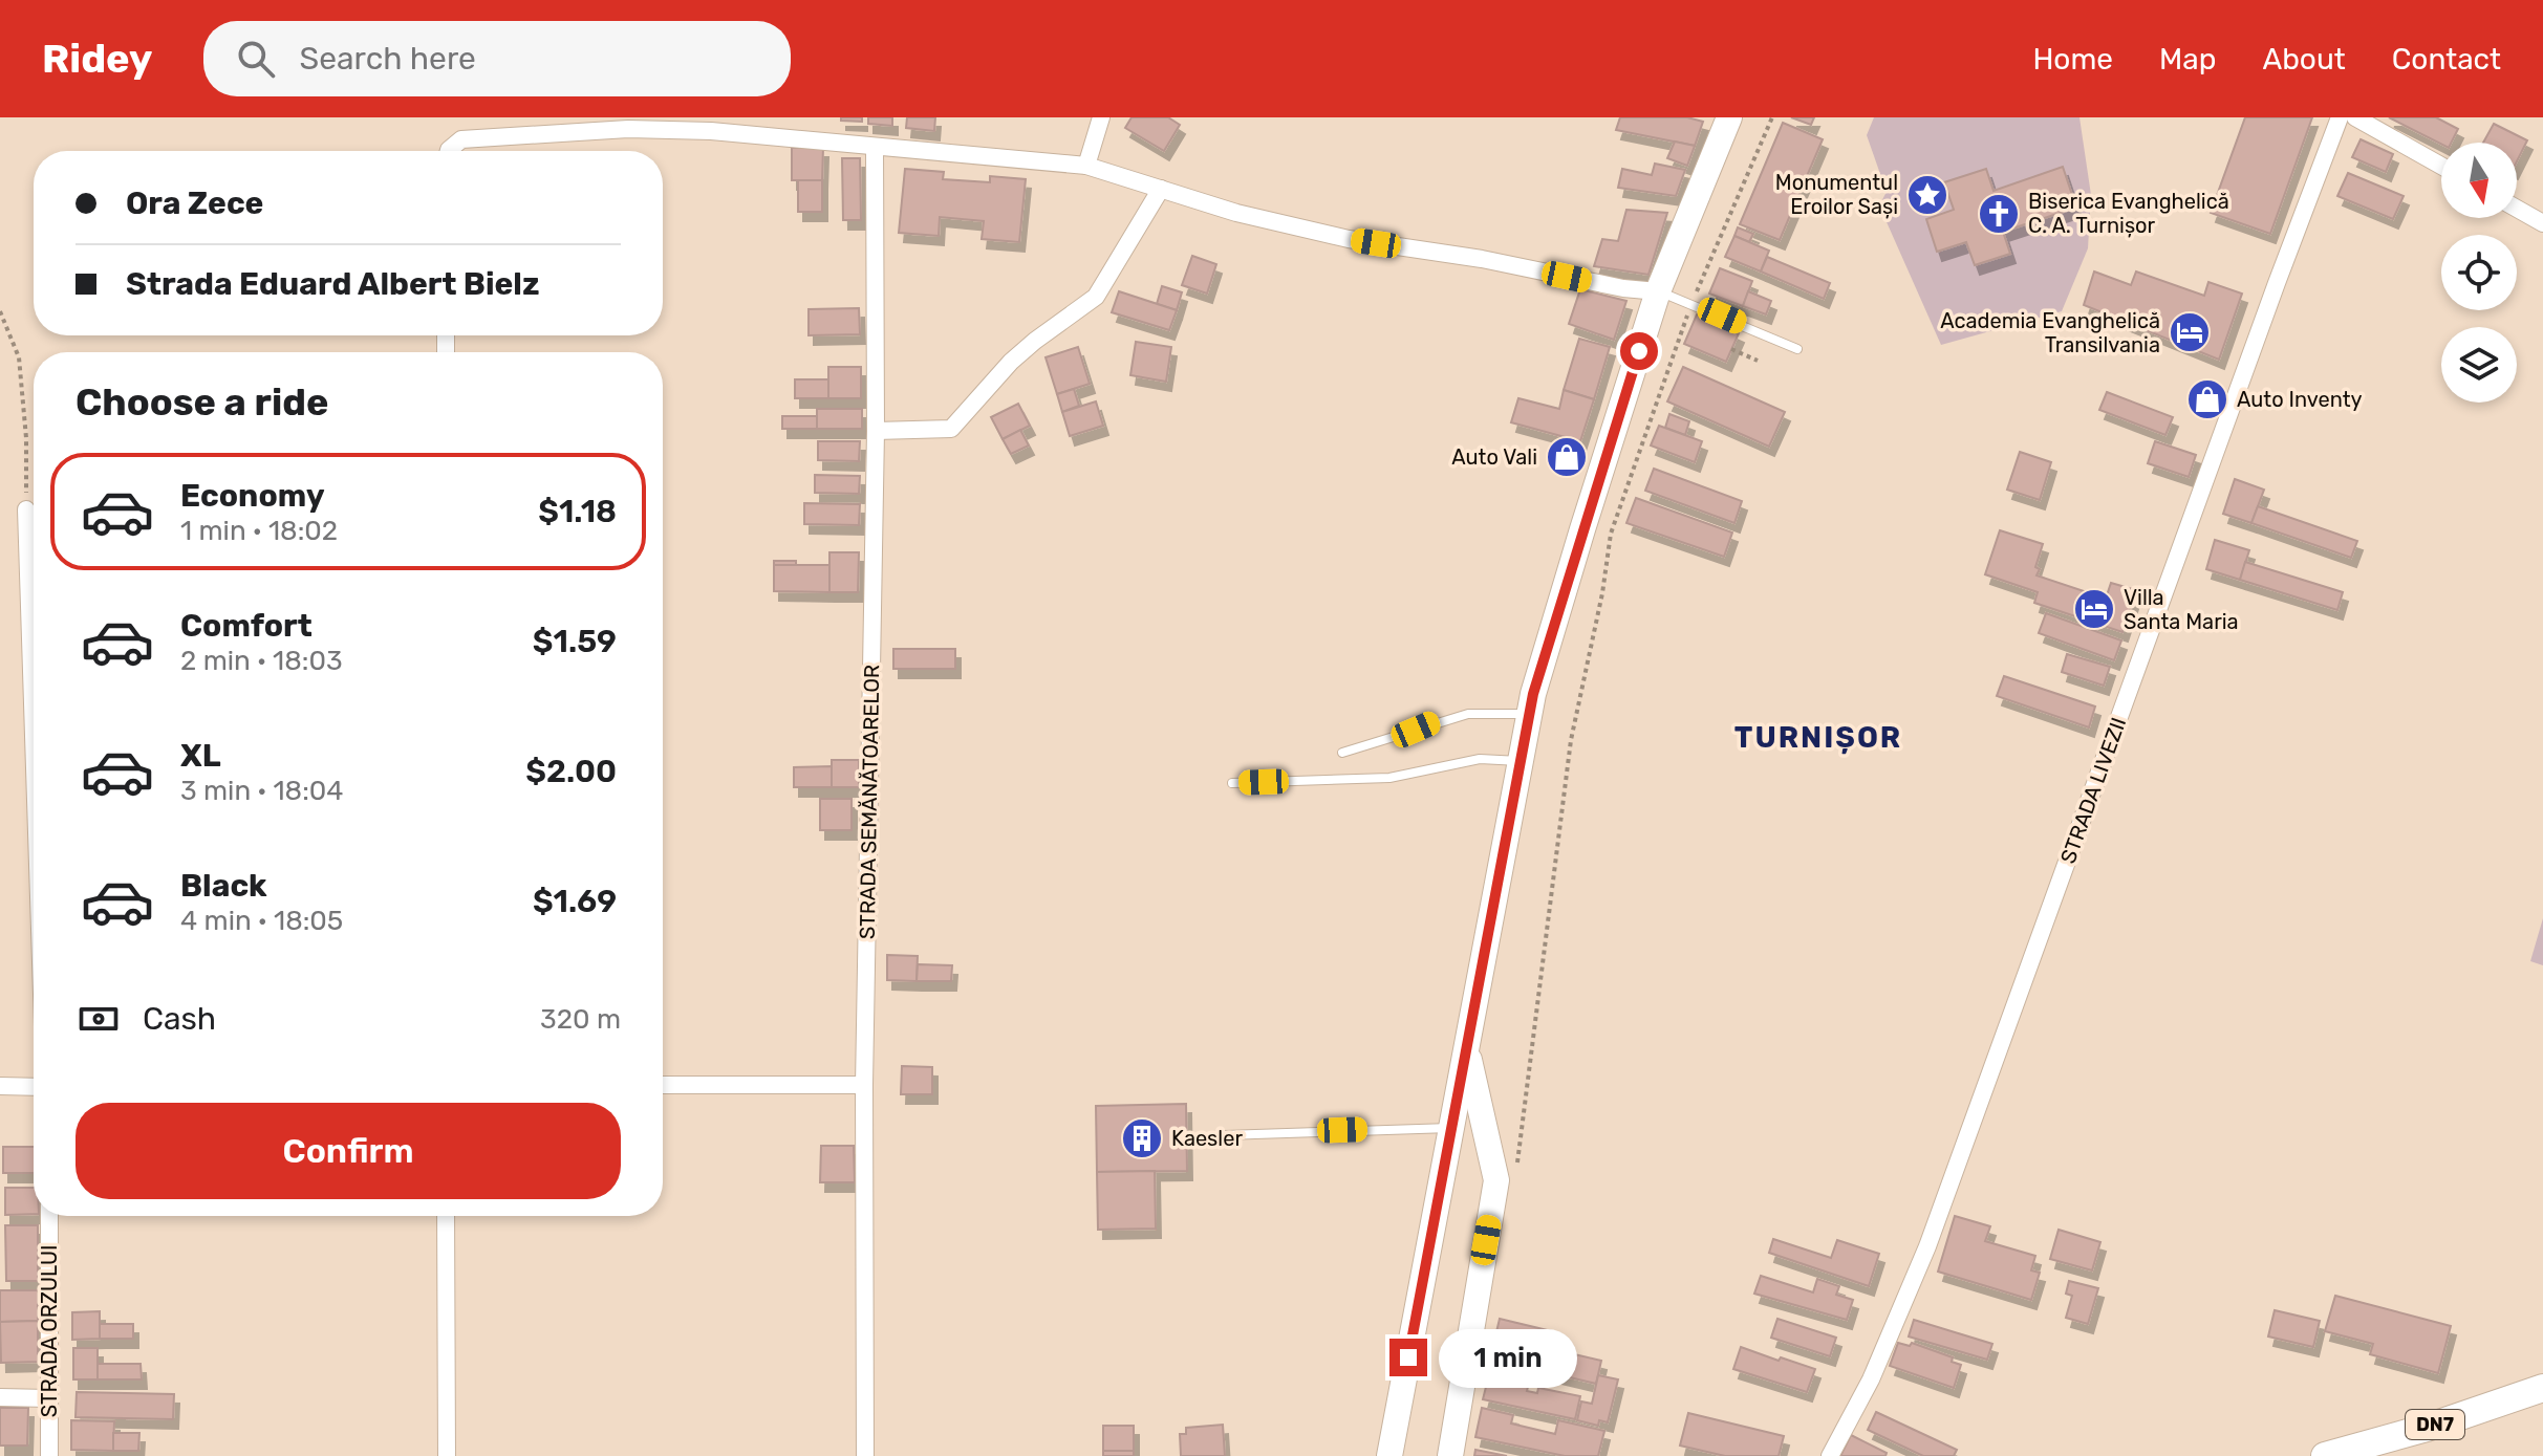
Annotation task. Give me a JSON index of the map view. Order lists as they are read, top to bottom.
{
  "streets": {
    "main road": ["DN7"],
    "street": ["STRADA LIVEZII", "STRADA SEMĂNĂTOARELOR", "STRADA ORZULUI"]
  },
  "districts": ["TURNIȘOR"],
  "places": {
    "place": ["Monumentul Eroilor Sași"],
    "church": ["Biserica Evanghelică C. A. Turnișor"],
    "hotel": ["Academia Evanghelică Transilvania", "Villa Santa Maria"],
    "shop": ["Auto Inventy", "Auto Vali"],
    "building": ["Kaesler"]
  },
  "north": "bottom",
  "page": {
    "header": "Ridey",
    "search": "Search here",
    "nav": [
      "Home",
      "Map",
      "About",
      "Contact"
    ],
    "banner": ["Ora Zece", "Strada Eduard Albert Bielz"],
    "heading": "Choose a ride",
    "list": [
      {
        "name": "Economy",
        "note": "1 min · 18:02",
        "value": "$1.18"
      },
      {
        "name": "Comfort",
        "note": "2 min · 18:03",
        "value": "$1.59"
      },
      {
        "name": "XL",
        "note": "3 min · 18:04",
        "value": "$2.00"
      },
      {
        "name": "Black",
        "note": "4 min · 18:05",
        "value": "$1.69"
      }
    ],
    "pay": ["Cash", "320 m"],
    "buttons": "Confirm",
    "bubble": "1 min"
  }
}
